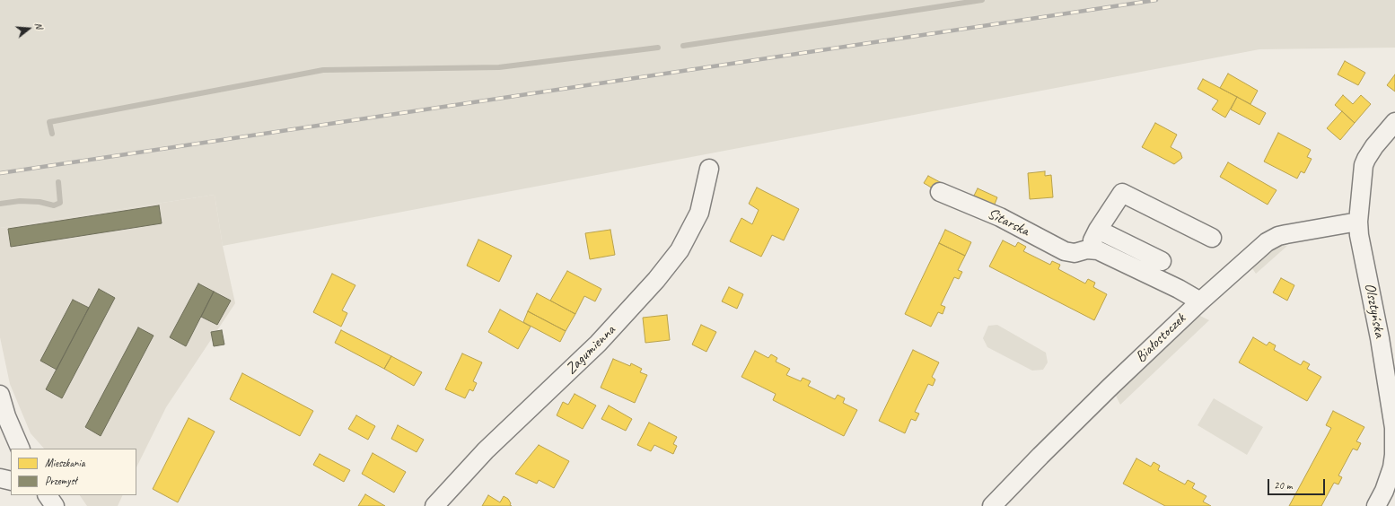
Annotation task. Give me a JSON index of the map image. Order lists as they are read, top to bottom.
{
  "streets": {
    "street": [
      "Sitarska",
      "Olsztyńska",
      "Białostoczek",
      "Zagumienna"
    ]
  },
  "crossings": [
    ["Sitarska", "Białostoczek"],
    ["Olsztyńska", "Białostoczek"]
  ],
  "legend": ["Mieszkania", "Przemysł"],
  "scale_bar": "20 m",
  "north": "right"
}
